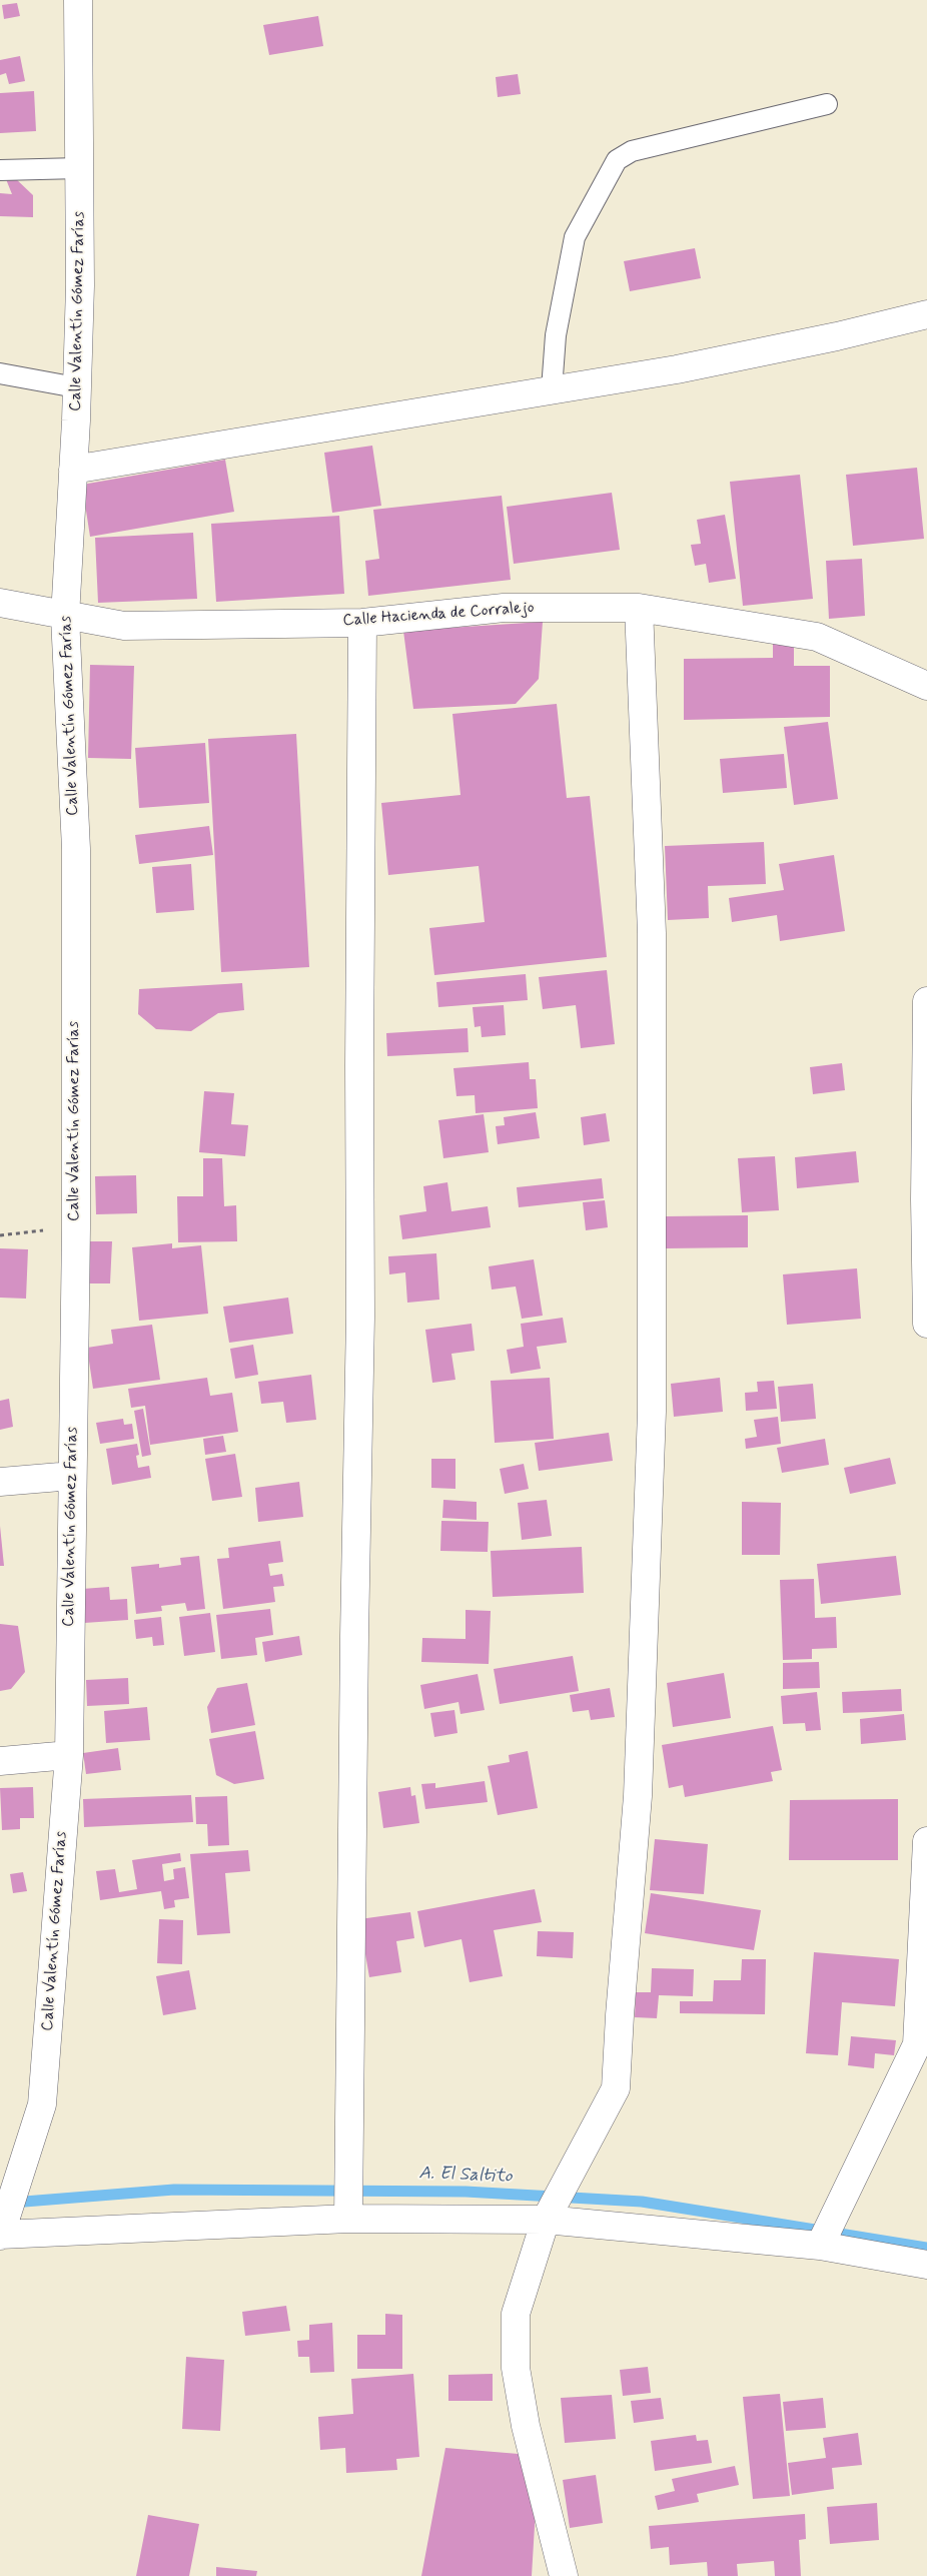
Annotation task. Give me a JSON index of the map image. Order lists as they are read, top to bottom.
{
  "streets": {
    "street": ["Calle Valentín Gómez Farías", "Calle Hacienda de Corralejo"]
  },
  "crossings": [
    ["Calle Valentín Gómez Farías", "Calle Hacienda de Corralejo"]
  ],
  "water": ["A. El Saltito"]
}
